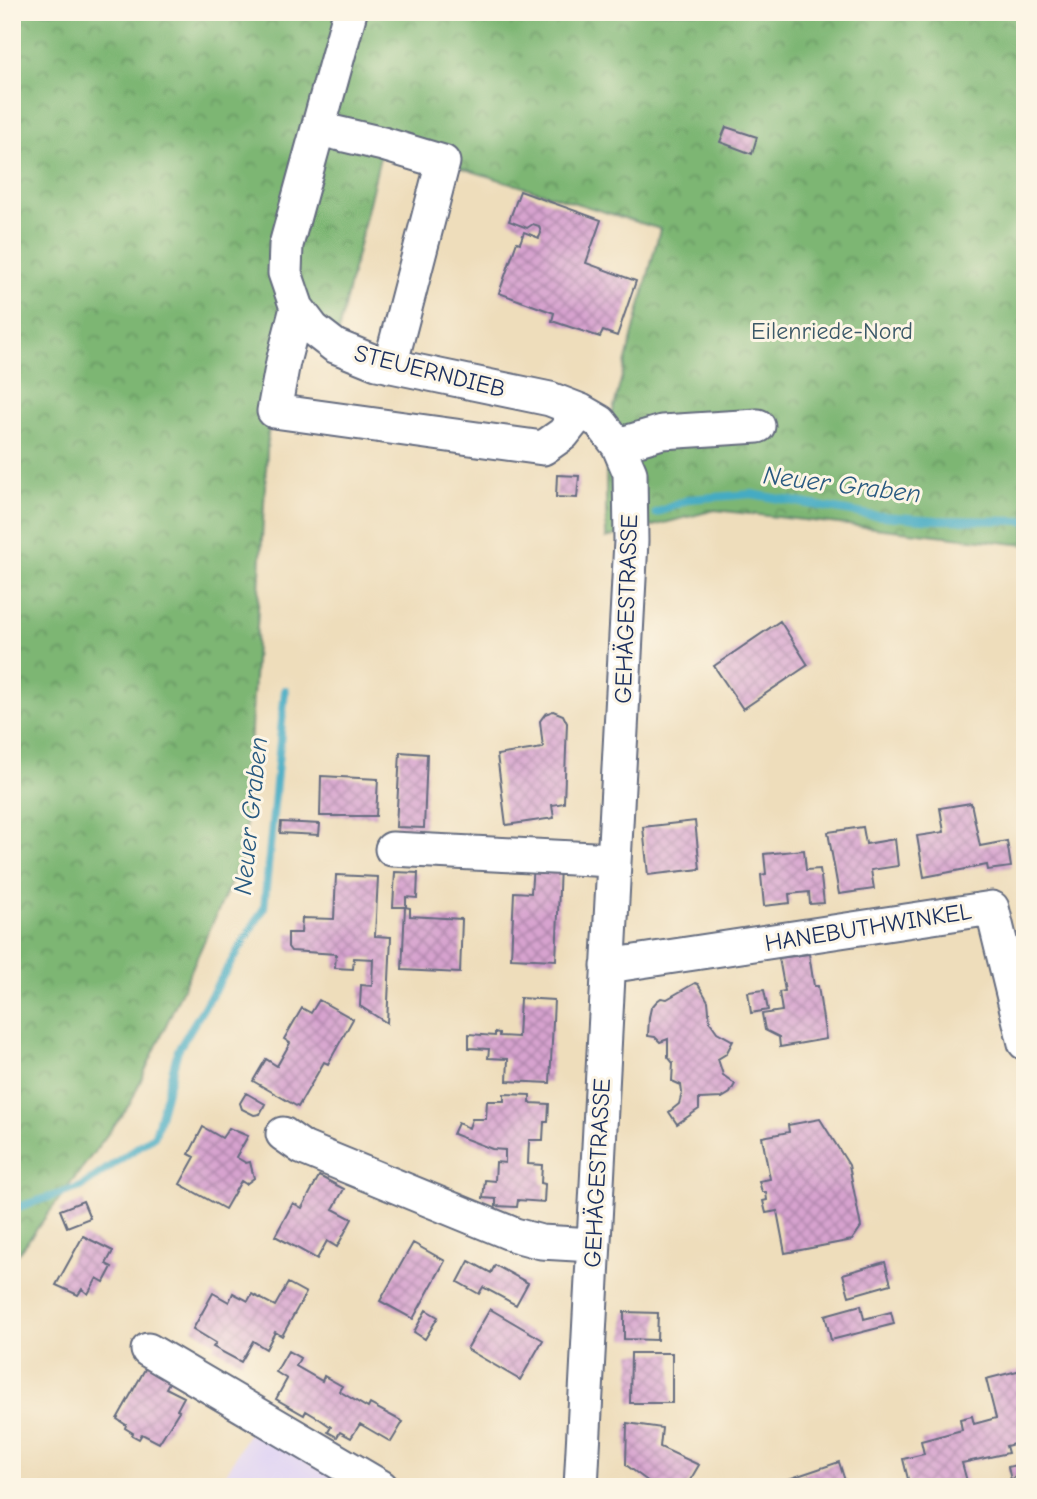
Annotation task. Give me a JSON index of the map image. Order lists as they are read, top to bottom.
{
  "streets": {
    "street": ["STEUERNDIEB", "GEHÄGESTRASSE", "HANEBUTHWINKEL"]
  },
  "crossings": [
    ["STEUERNDIEB", "GEHÄGESTRASSE"],
    ["GEHÄGESTRASSE", "HANEBUTHWINKEL"]
  ],
  "water": ["Neuer Graben"],
  "parks": ["Eilenriede-Nord"]
}
